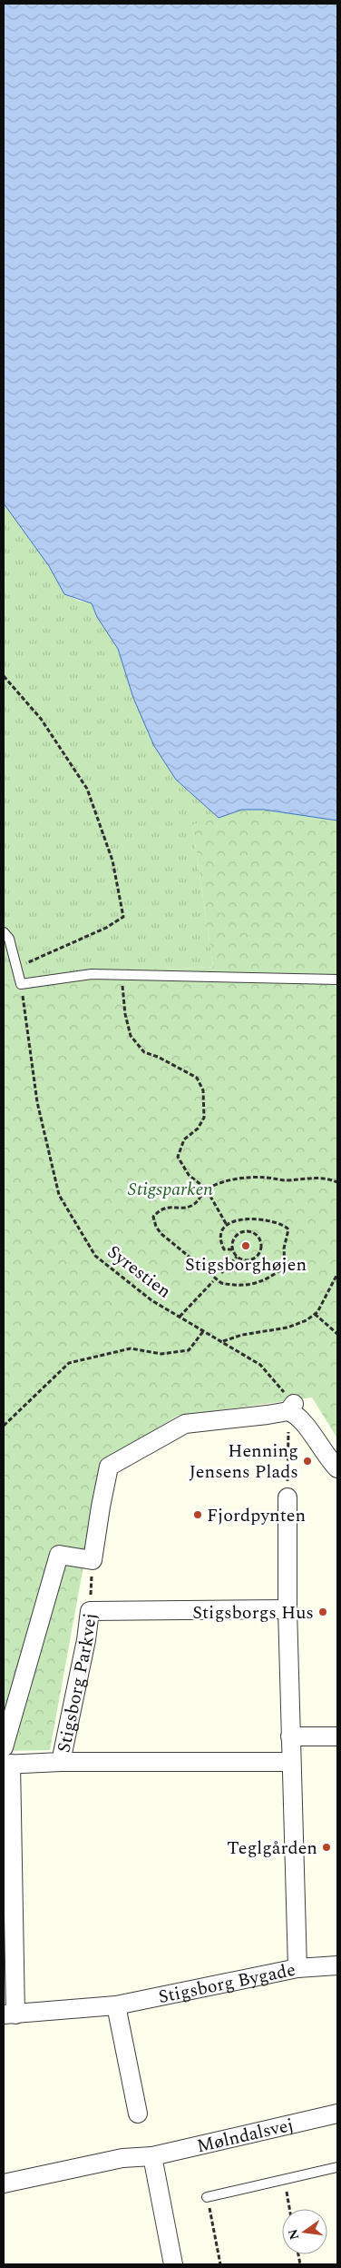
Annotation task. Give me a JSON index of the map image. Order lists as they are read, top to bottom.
{
  "streets": {
    "street": ["Stigsborg Parkvej", "Stigsborg Bygade", "Mølndalsvej"],
    "path": ["Syrestien"]
  },
  "parks": ["Stigsparken"],
  "places": [
    "Stigsborghøjen",
    "Henning Jensens Plads",
    "Fjordpynten",
    "Stigsborgs Hus",
    "Teglgården"
  ],
  "north": "left"
}
